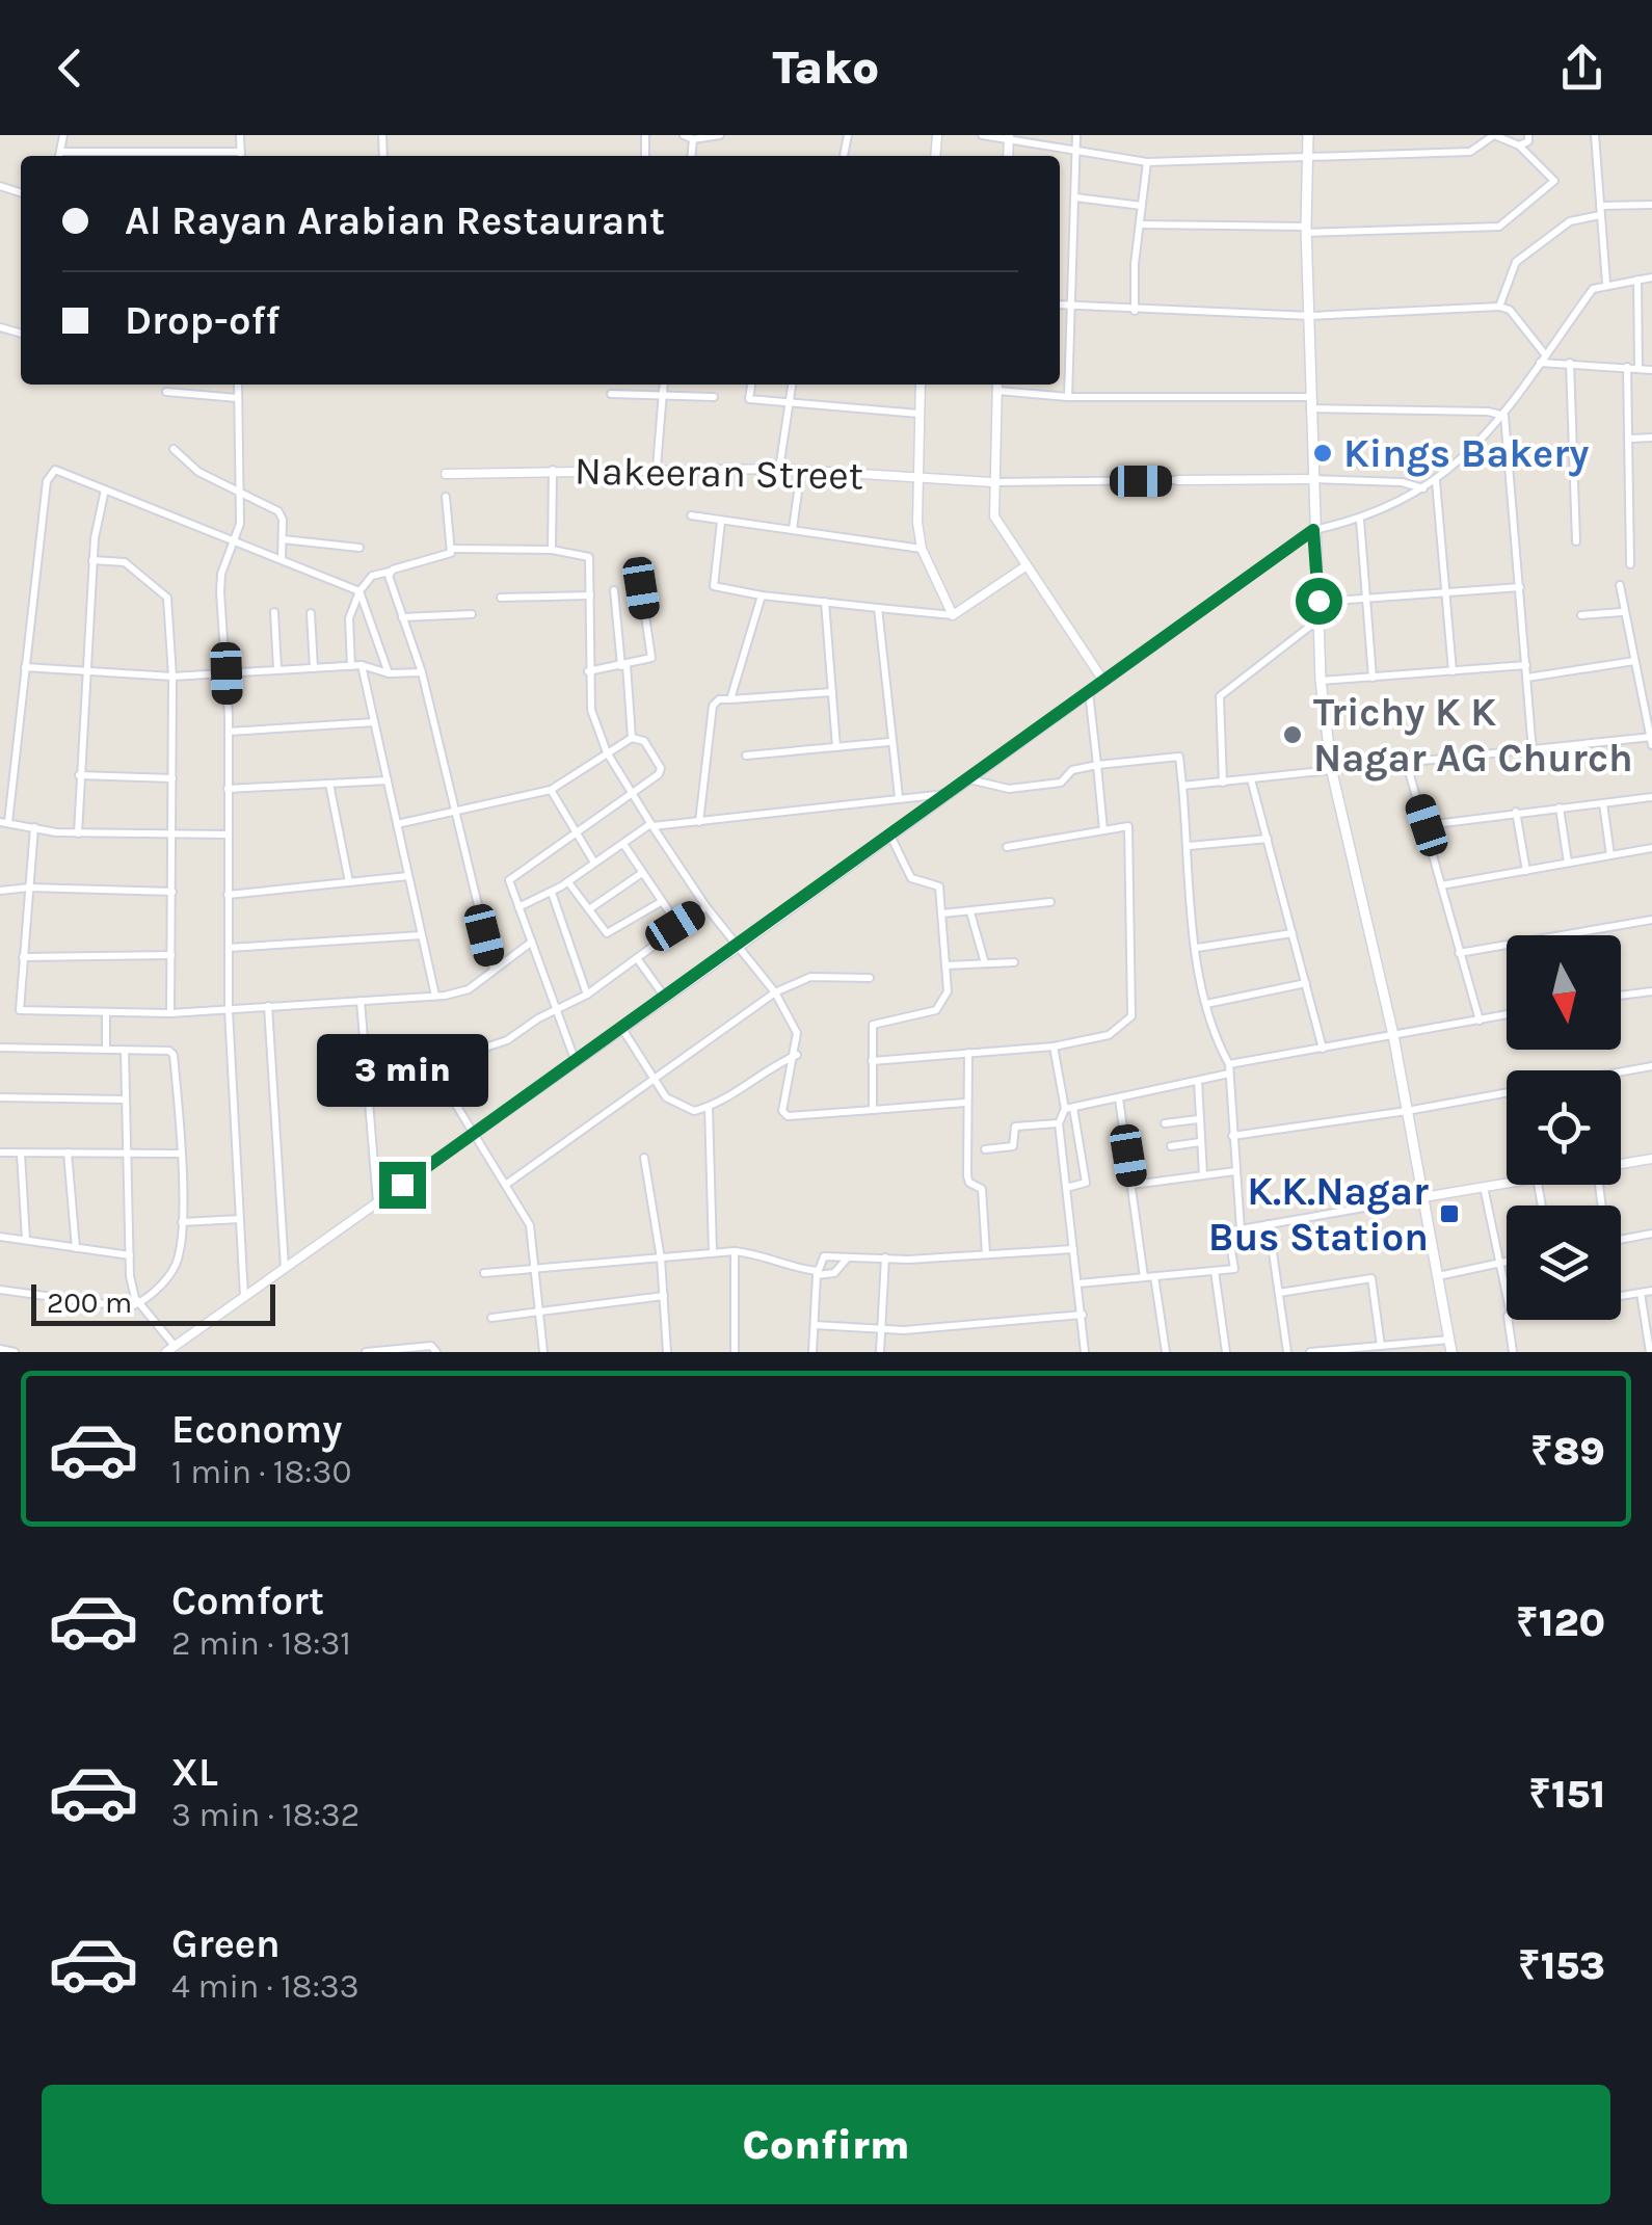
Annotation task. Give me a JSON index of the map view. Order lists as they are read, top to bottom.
{
  "streets": {
    "street": ["Nakeeran Street"]
  },
  "places": {
    "other": ["Kings Bakery", "Trichy K K Nagar AG Church"],
    "transit": ["K.K.Nagar Bus Station"]
  },
  "scale_bar": "200 m",
  "north": "bottom",
  "page": {
    "header": "Tako",
    "banner": ["Al Rayan Arabian Restaurant", "Drop-off"],
    "bubble": "3 min",
    "scale": "200 m",
    "list": [
      {
        "name": "Economy",
        "note": "1 min · 18:30",
        "value": "₹89"
      },
      {
        "name": "Comfort",
        "note": "2 min · 18:31",
        "value": "₹120"
      },
      {
        "name": "XL",
        "note": "3 min · 18:32",
        "value": "₹151"
      },
      {
        "name": "Green",
        "note": "4 min · 18:33",
        "value": "₹153"
      }
    ],
    "buttons": "Confirm"
  }
}
